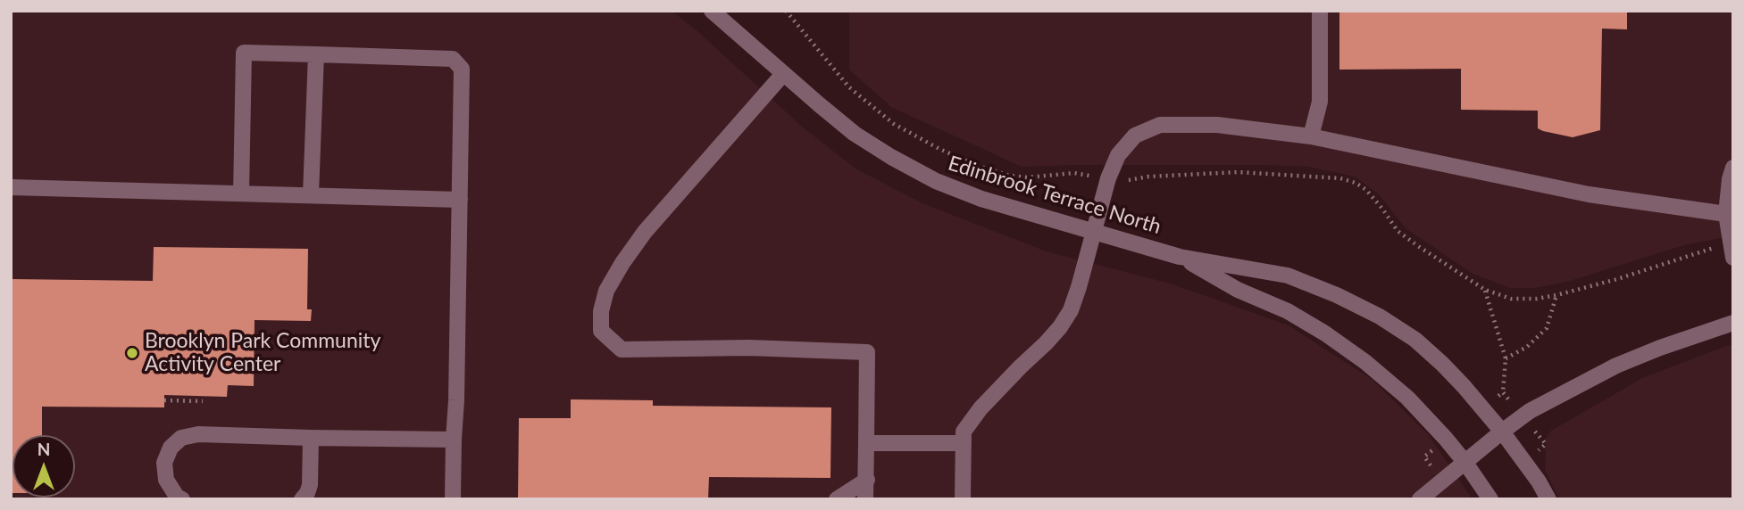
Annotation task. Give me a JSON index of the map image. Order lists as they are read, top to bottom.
{
  "streets": {
    "street": ["Edinbrook Terrace North"]
  },
  "places": ["Brooklyn Park Community Activity Center"],
  "north": "top"
}
